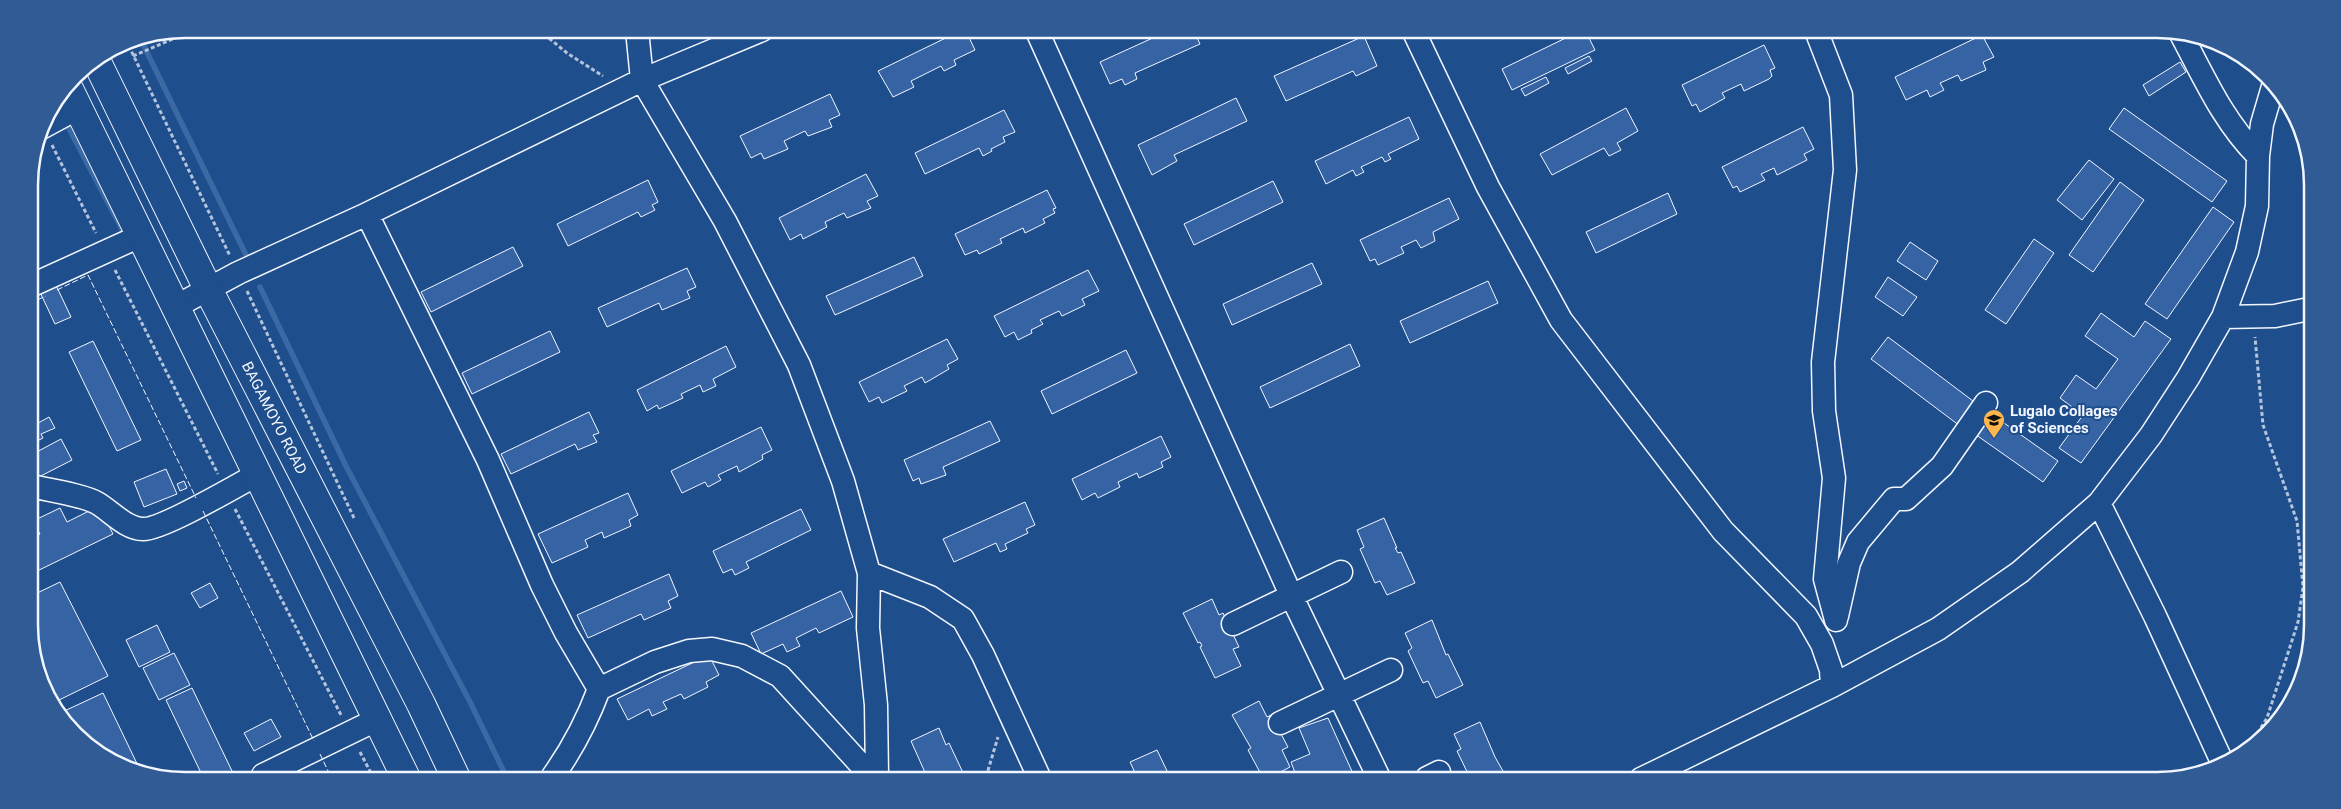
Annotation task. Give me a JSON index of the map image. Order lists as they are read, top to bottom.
{
  "streets": {
    "highway": ["BAGAMOYO ROAD"]
  },
  "places": {
    "school or university": ["Lugalo Collages of Sciences"]
  }
}
